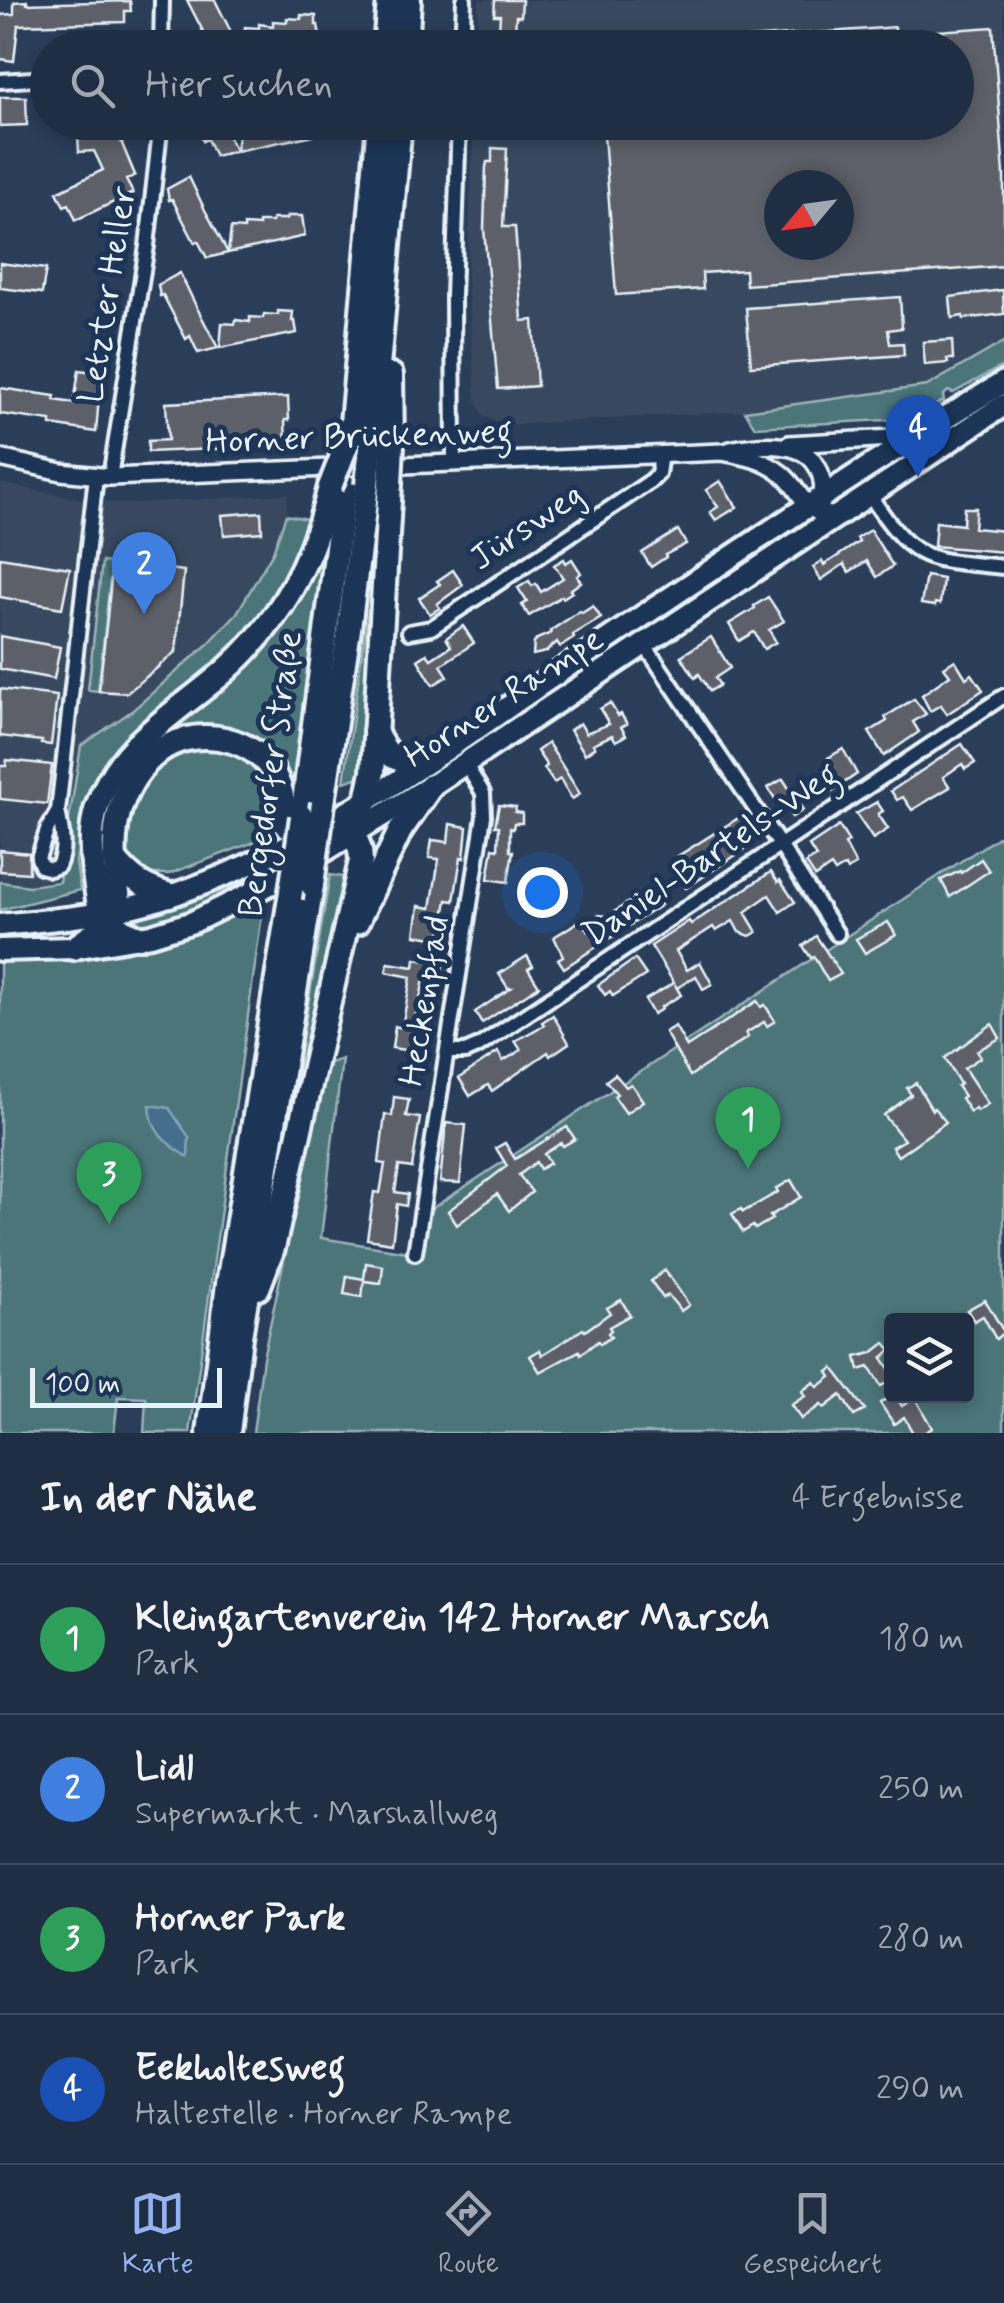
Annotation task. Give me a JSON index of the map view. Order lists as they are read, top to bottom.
{
  "streets": {
    "highway": ["Bergedorfer Straße"],
    "main road": ["Horner Rampe"],
    "street": [
      "Letzter Heller",
      "Horner Brückenweg",
      "Jürsweg",
      "Daniel-Bartels-Weg",
      "Heckenpfad"
    ]
  },
  "crossings": [
    ["Letzter Heller", "Horner Brückenweg"],
    ["Horner Brückenweg", "Jürsweg"],
    ["Horner Brückenweg", "Horner Rampe"],
    ["Horner Rampe", "Bergedorfer Straße"],
    ["Horner Rampe", "Heckenpfad"],
    ["Daniel-Bartels-Weg", "Heckenpfad"]
  ],
  "scale_bar": "100 m",
  "north": "bottom left",
  "page": {
    "search": "Hier suchen",
    "pins": [
      "4",
      "2",
      "1",
      "3"
    ],
    "scale": "100 m",
    "heading": ["In der Nähe", "4 Ergebnisse"],
    "list": [
      {
        "mark": "1",
        "name": "Kleingartenverein 142 Horner Marsch",
        "note": "Park",
        "value": "180 m"
      },
      {
        "mark": "2",
        "name": "Lidl",
        "note": "Supermarkt · Marshallweg",
        "value": "250 m"
      },
      {
        "mark": "3",
        "name": "Horner Park",
        "note": "Park",
        "value": "280 m"
      },
      {
        "mark": "4",
        "name": "Eekholtesweg",
        "note": "Haltestelle · Horner Rampe",
        "value": "290 m"
      }
    ],
    "nav": ["Karte", "Route", "Gespeichert"]
  }
}
